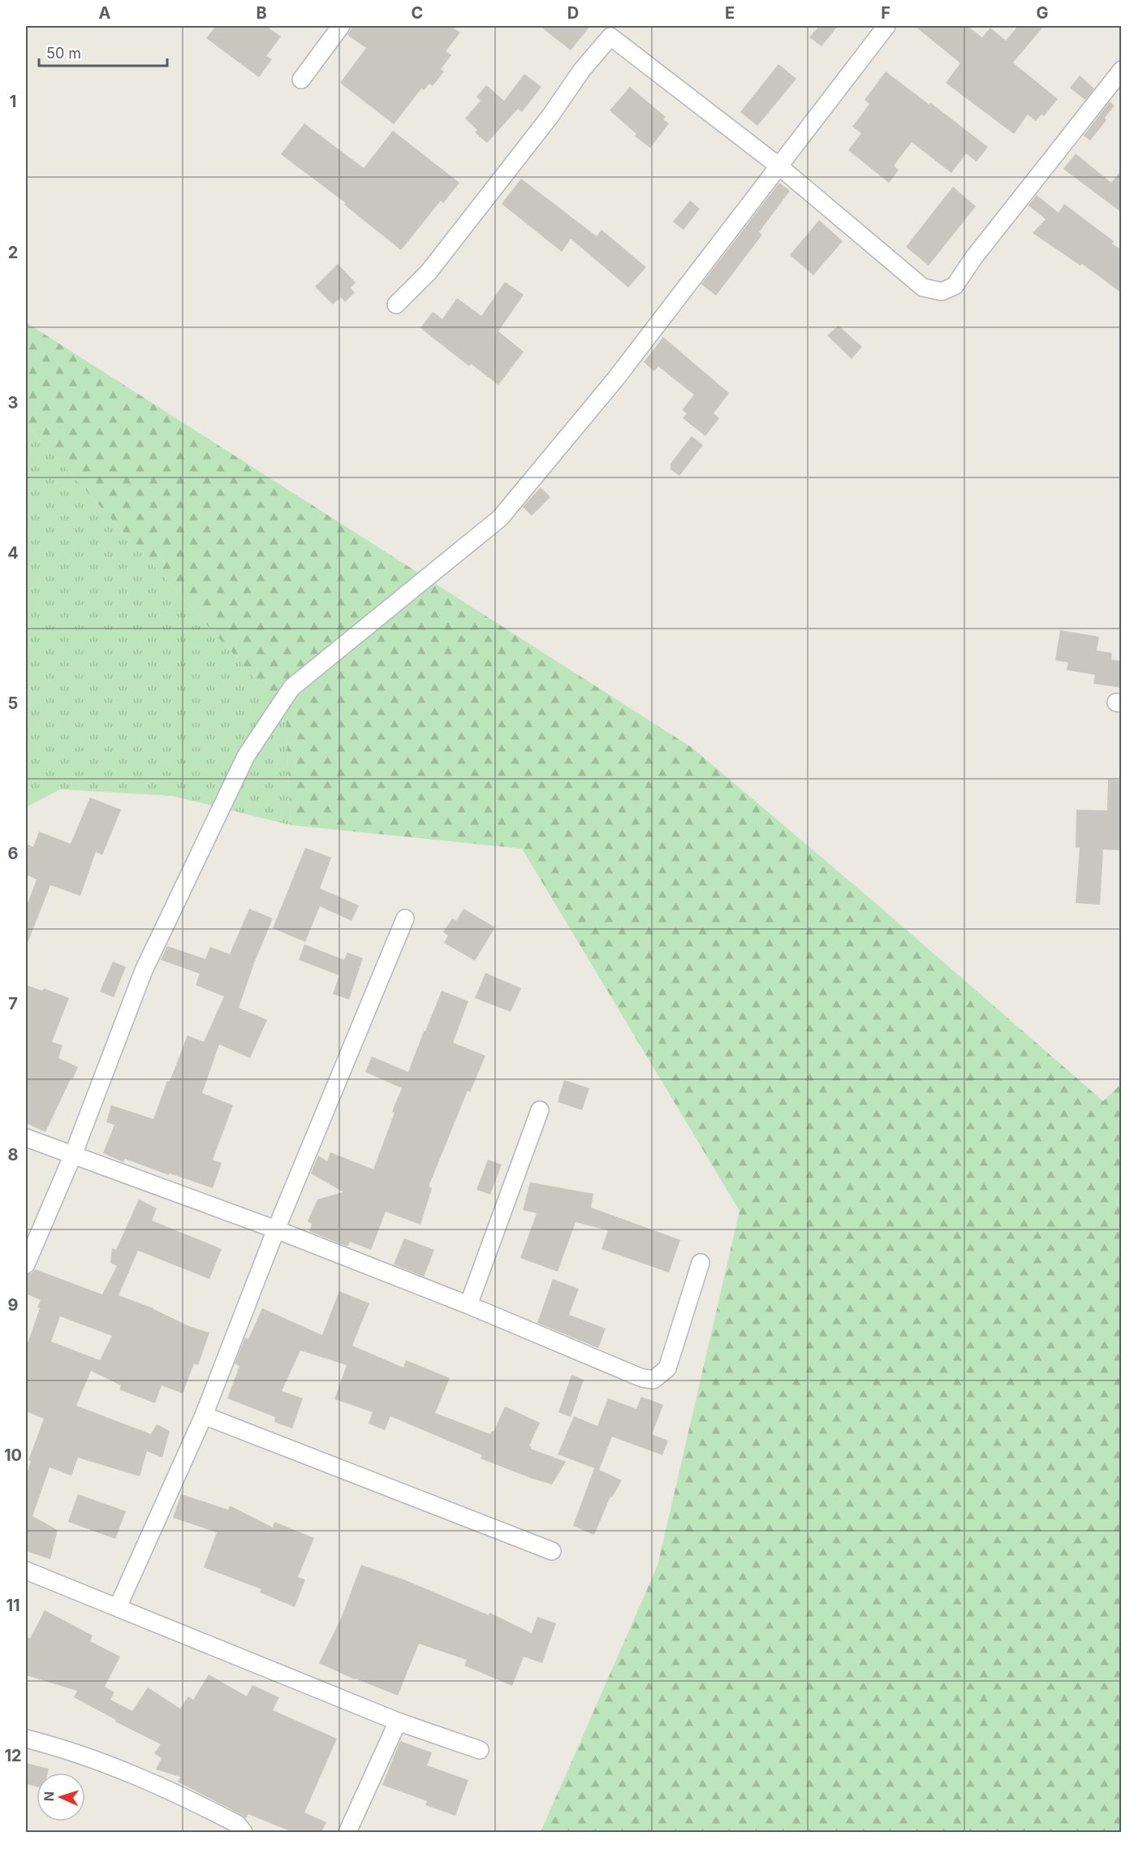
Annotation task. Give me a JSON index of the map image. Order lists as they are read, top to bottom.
{
  "scale_bar": "50 m",
  "north": "left",
  "grid": {
    "columns": [
      "A",
      "B",
      "C",
      "D",
      "E",
      "F",
      "G"
    ],
    "rows": [
      "1",
      "2",
      "3",
      "4",
      "5",
      "6",
      "7",
      "8",
      "9",
      "10",
      "11",
      "12"
    ]
  }
}
